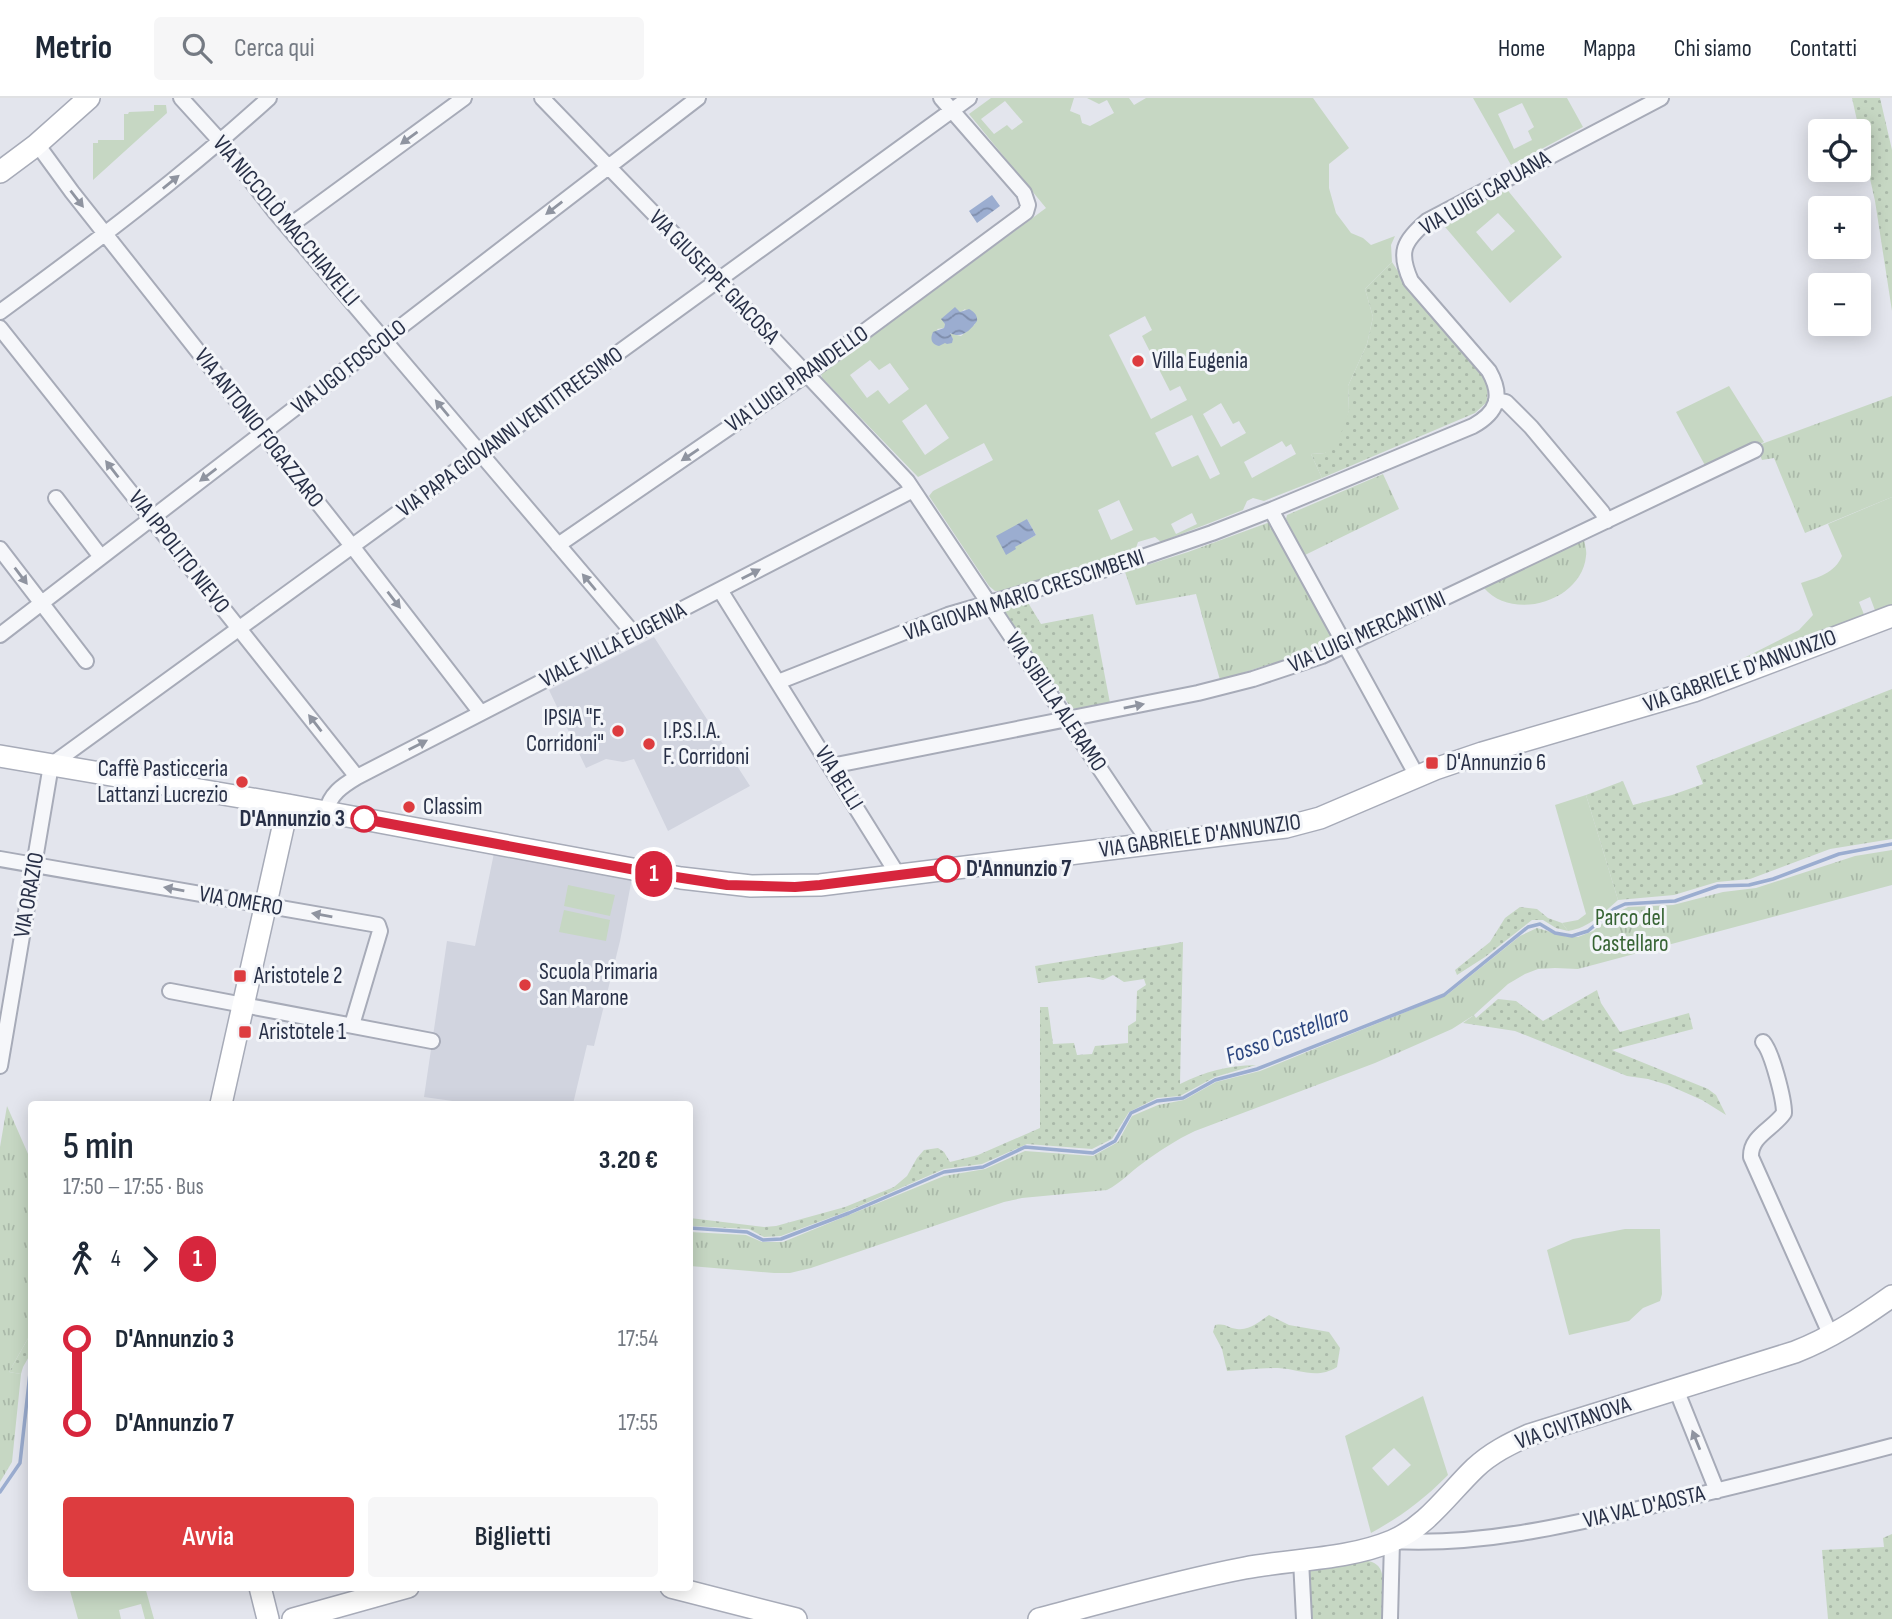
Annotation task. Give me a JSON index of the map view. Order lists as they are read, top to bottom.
{
  "streets": {
    "main road": ["VIA GABRIELE D'ANNUNZIO", "VIA CIVITANOVA"],
    "street": [
      "VIA LUIGI CAPUANA",
      "VIA NICCOLÒ MACCHIAVELLI",
      "VIA GIUSEPPE GIACOSA",
      "VIA UGO FOSCOLO",
      "VIA LUIGI PIRANDELLO",
      "VIA ANTONIO FOGAZZARO",
      "VIA PAPA GIOVANNI VENTITREESIMO",
      "VIA IPPOLITO NIEVO",
      "VIA GIOVAN MARIO CRESCIMBENI",
      "VIA LUIGI MERCANTINI",
      "VIALE VILLA EUGENIA",
      "VIA SIBILLA ALERAMO",
      "VIA BELLI",
      "VIA ORAZIO",
      "VIA OMERO",
      "VIA VAL D'AOSTA"
    ]
  },
  "crossings": [
    ["VIA NICCOLÒ MACCHIAVELLI", "VIA UGO FOSCOLO"],
    ["VIA NICCOLÒ MACCHIAVELLI", "VIA LUIGI PIRANDELLO"],
    ["VIA NICCOLÒ MACCHIAVELLI", "VIA PAPA GIOVANNI VENTITREESIMO"],
    ["VIA NICCOLÒ MACCHIAVELLI", "VIALE VILLA EUGENIA"],
    ["VIA GIUSEPPE GIACOSA", "VIA UGO FOSCOLO"],
    ["VIA GIUSEPPE GIACOSA", "VIA LUIGI PIRANDELLO"],
    ["VIA GIUSEPPE GIACOSA", "VIA PAPA GIOVANNI VENTITREESIMO"],
    ["VIA GIUSEPPE GIACOSA", "VIALE VILLA EUGENIA"],
    ["VIA GIUSEPPE GIACOSA", "VIA SIBILLA ALERAMO"],
    ["VIA UGO FOSCOLO", "VIA ANTONIO FOGAZZARO"],
    ["VIA UGO FOSCOLO", "VIA IPPOLITO NIEVO"],
    ["VIA LUIGI PIRANDELLO", "VIA PAPA GIOVANNI VENTITREESIMO"],
    ["VIA ANTONIO FOGAZZARO", "VIA PAPA GIOVANNI VENTITREESIMO"],
    ["VIA ANTONIO FOGAZZARO", "VIALE VILLA EUGENIA"],
    ["VIA PAPA GIOVANNI VENTITREESIMO", "VIA IPPOLITO NIEVO"],
    ["VIA PAPA GIOVANNI VENTITREESIMO", "VIA GABRIELE D'ANNUNZIO"],
    ["VIA PAPA GIOVANNI VENTITREESIMO", "VIA ORAZIO"],
    ["VIA IPPOLITO NIEVO", "VIALE VILLA EUGENIA"],
    ["VIA GIOVAN MARIO CRESCIMBENI", "VIA SIBILLA ALERAMO"],
    ["VIA GIOVAN MARIO CRESCIMBENI", "VIA BELLI"],
    ["VIA LUIGI MERCANTINI", "VIA SIBILLA ALERAMO"],
    ["VIA LUIGI MERCANTINI", "VIA BELLI"],
    ["VIALE VILLA EUGENIA", "VIA GABRIELE D'ANNUNZIO"],
    ["VIALE VILLA EUGENIA", "VIA SIBILLA ALERAMO"],
    ["VIALE VILLA EUGENIA", "VIA BELLI"],
    ["VIA GABRIELE D'ANNUNZIO", "VIA SIBILLA ALERAMO"],
    ["VIA GABRIELE D'ANNUNZIO", "VIA BELLI"],
    ["VIA GABRIELE D'ANNUNZIO", "VIA ORAZIO"],
    ["VIA ORAZIO", "VIA OMERO"],
    ["VIA CIVITANOVA", "VIA VAL D'AOSTA"]
  ],
  "one_way": [
    "VIA NICCOLÒ MACCHIAVELLI",
    "VIA UGO FOSCOLO",
    "VIA LUIGI PIRANDELLO",
    "VIA ANTONIO FOGAZZARO",
    "VIA IPPOLITO NIEVO",
    "VIALE VILLA EUGENIA"
  ],
  "water": ["Fosso Castellaro"],
  "parks": ["Parco del Castellaro"],
  "places": {
    "other": [
      "Villa Eugenia",
      "IPSIA \"F. Corridoni\"",
      "I.P.S.I.A. F. Corridoni",
      "Caffè Pasticceria Lattanzi Lucrezio",
      "Classim",
      "D'Annunzio 3",
      "D'Annunzio 7",
      "Scuola Primaria San Marone"
    ],
    "transit": ["D'Annunzio 6", "Aristotele 2", "Aristotele 1"]
  },
  "lines": ["bus line 1"],
  "page": {
    "header": "Metrio",
    "search": "Cerca qui",
    "nav": [
      "Home",
      "Mappa",
      "Chi siamo",
      "Contatti"
    ],
    "on_map": "1",
    "map_buttons": ["+", "−"],
    "heading": ["5 min", "17:50 – 17:55 · Bus", "3.20 €"],
    "legs": ["4", "1"],
    "list": [
      {
        "name": "D'Annunzio 3",
        "value": "17:54"
      },
      {
        "name": "D'Annunzio 7",
        "value": "17:55"
      }
    ],
    "buttons": ["Avvia", "Biglietti"]
  }
}
